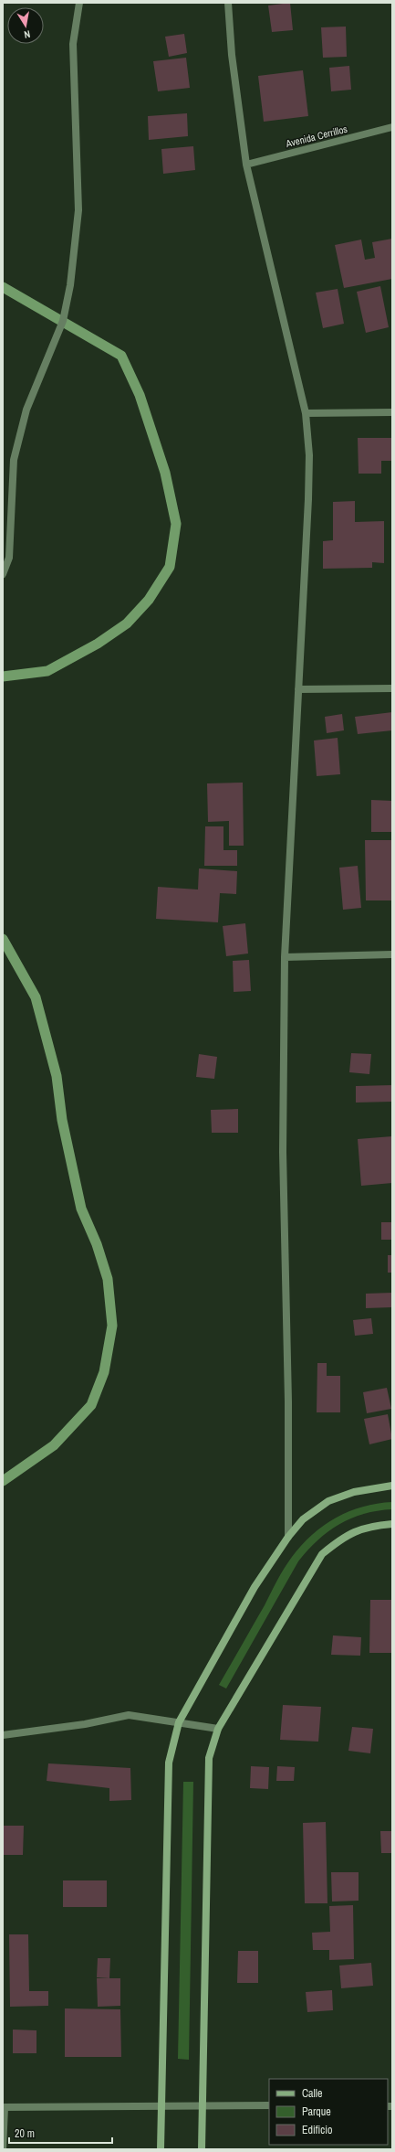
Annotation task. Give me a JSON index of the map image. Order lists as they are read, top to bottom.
{
  "streets": {
    "street": ["Avenida Cerrillos"]
  },
  "legend": ["Calle", "Parque", "Edificio"],
  "scale_bar": "20 m",
  "north": "bottom"
}
